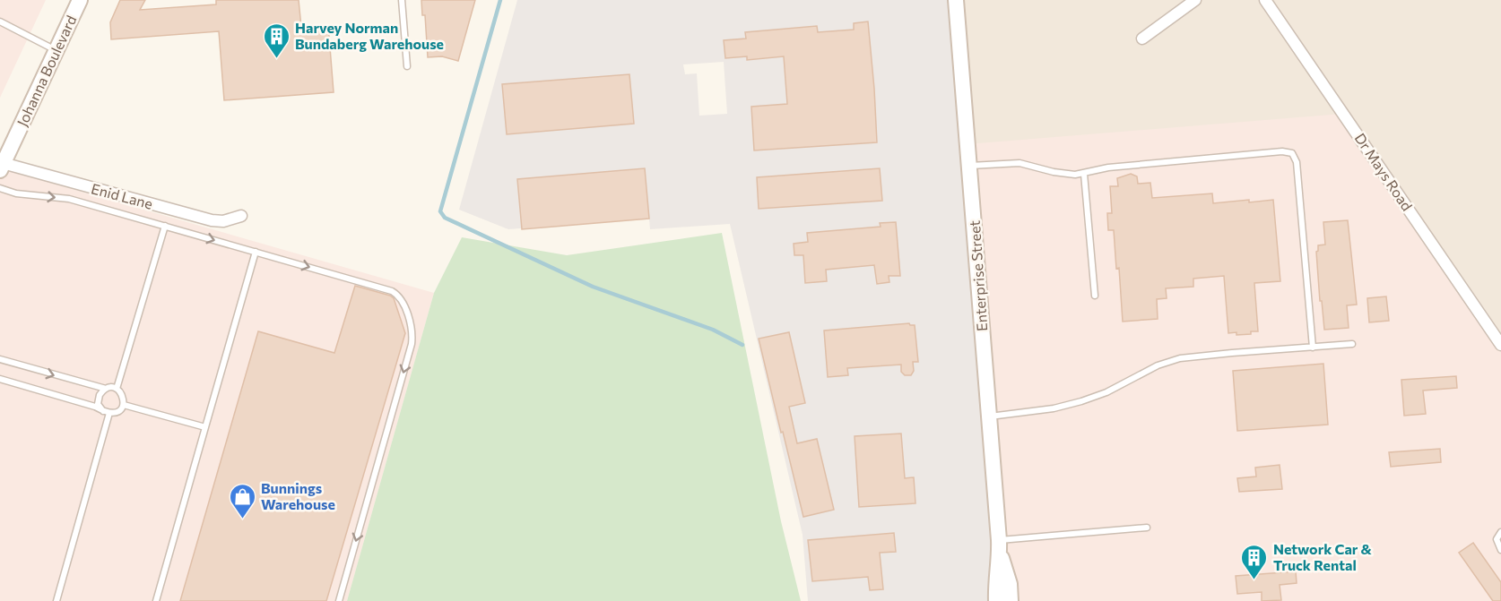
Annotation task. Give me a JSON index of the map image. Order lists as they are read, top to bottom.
{
  "streets": {
    "street": [
      "Johanna Boulevard",
      "Dr Mays Road",
      "Enid Lane",
      "Enterprise Street"
    ]
  },
  "crossings": [
    ["Johanna Boulevard", "Enid Lane"]
  ],
  "places": {
    "building": ["Harvey Norman Bundaberg Warehouse", "Network Car & Truck Rental"],
    "shop": ["Bunnings Warehouse"]
  }
}
